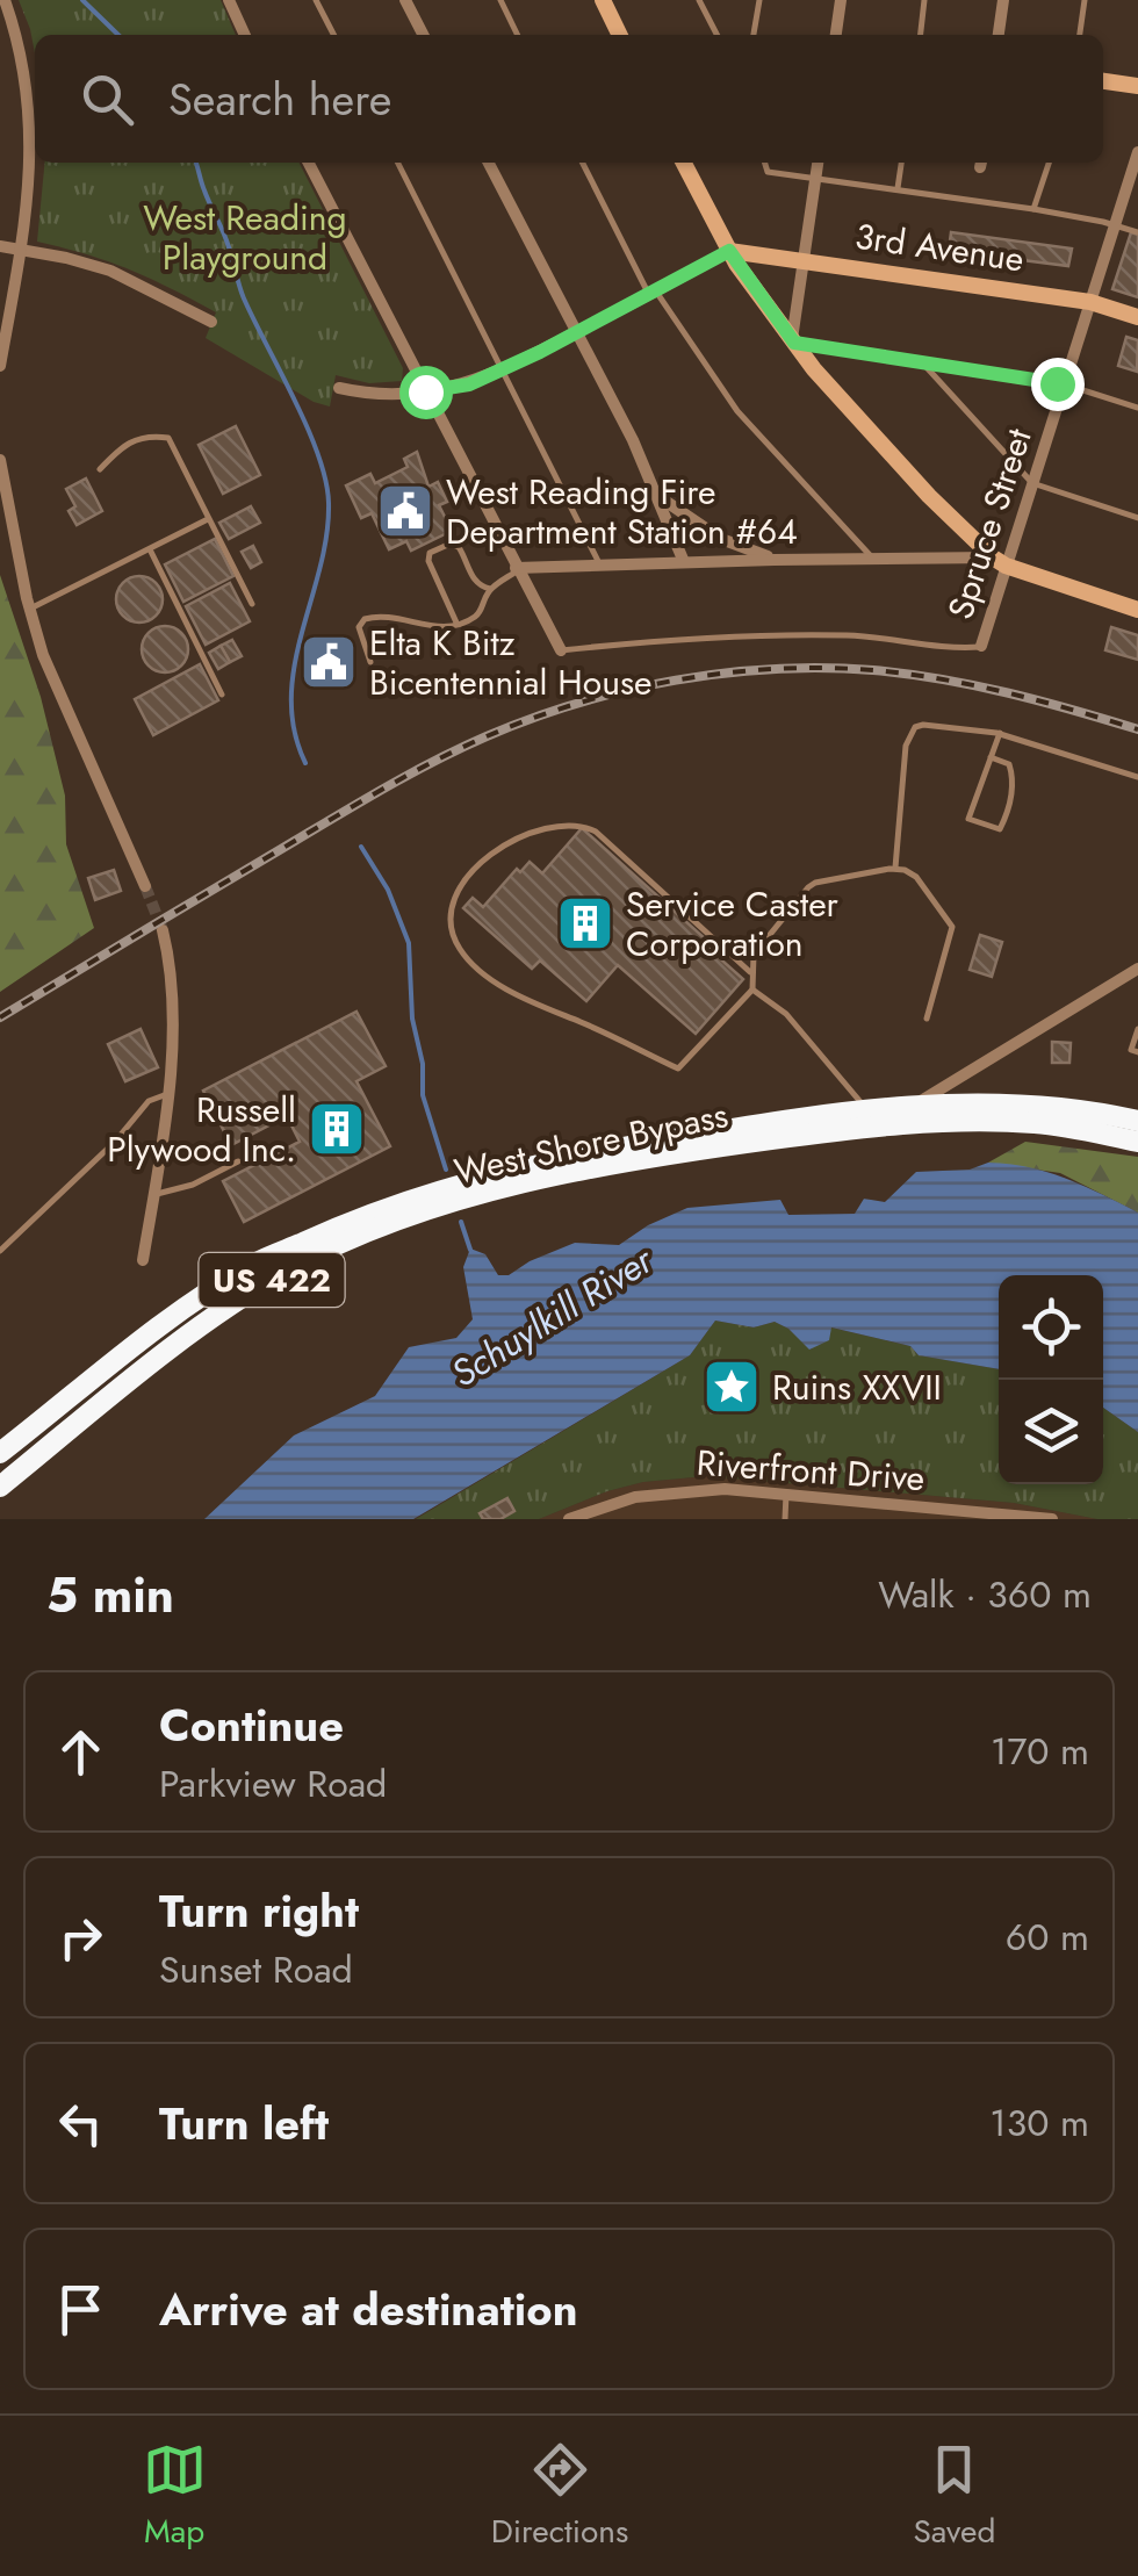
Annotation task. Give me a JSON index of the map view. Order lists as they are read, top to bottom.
{
  "streets": {
    "highway": ["West Shore Bypass", "US 422"],
    "street": ["3rd Avenue", "Spruce Street", "Riverfront Drive"]
  },
  "crossings": [
    ["3rd Avenue", "Spruce Street"]
  ],
  "water": ["Schuylkill River"],
  "parks": ["West Reading Playground"],
  "places": {
    "public building": ["West Reading Fire Department Station #64", "Elta K Bitz Bicentennial House"],
    "building": ["Service Caster Corporation", "Russell Plywood Inc."],
    "place": ["Ruins XXVII"]
  },
  "page": {
    "search": "Search here",
    "heading": ["5 min", "Walk · 360 m"],
    "list": [
      ["Continue", "Parkview Road", "170 m"],
      ["Turn right", "Sunset Road", "60 m"],
      ["Turn left", "130 m"],
      "Arrive at destination"
    ],
    "nav": ["Map", "Directions", "Saved"]
  }
}
